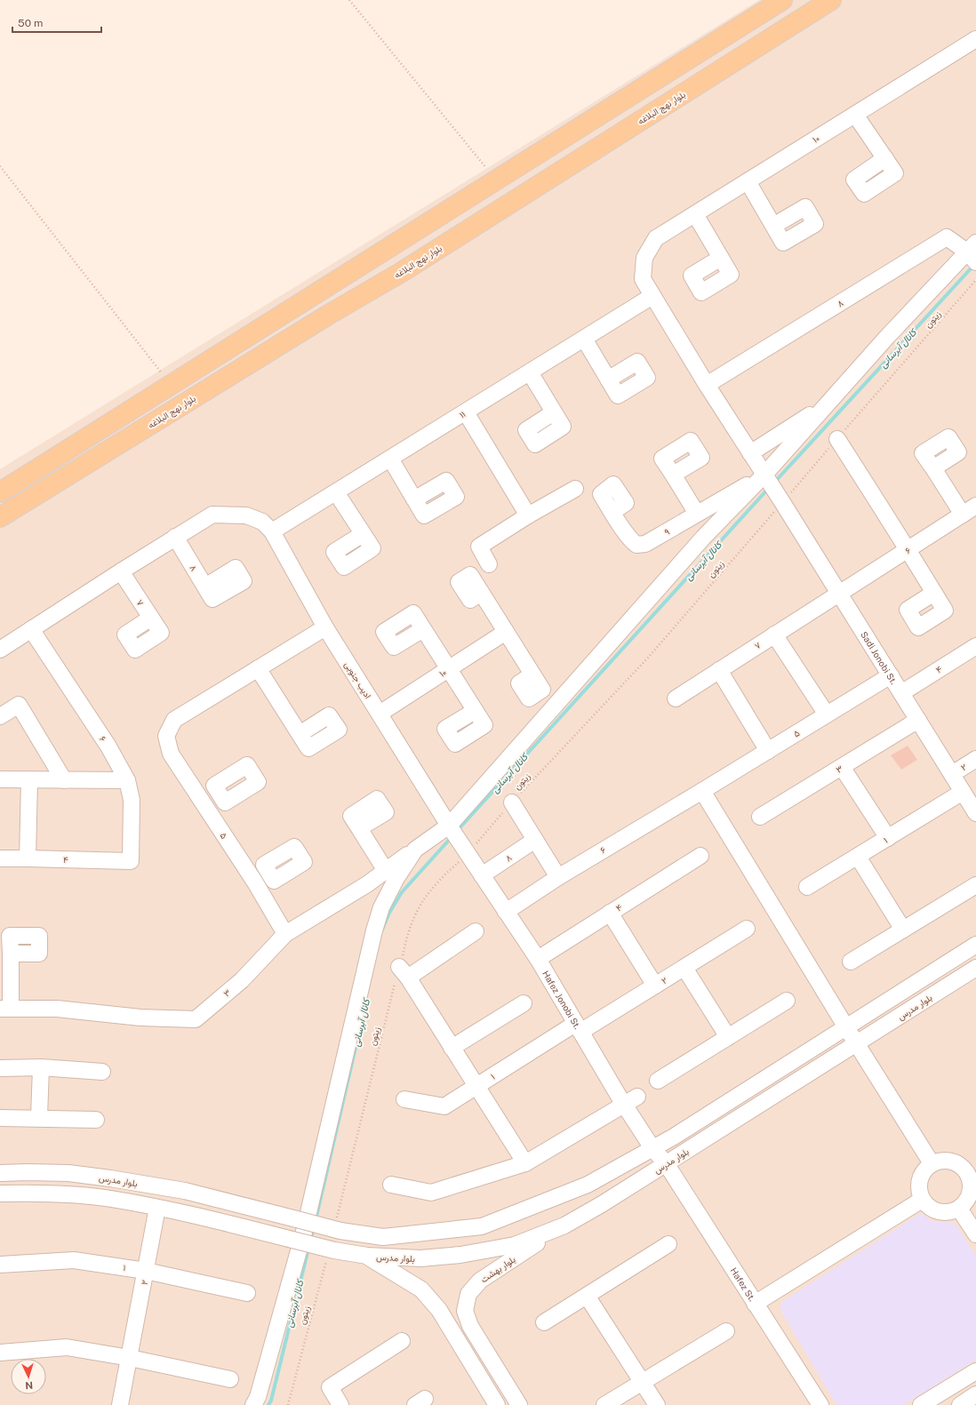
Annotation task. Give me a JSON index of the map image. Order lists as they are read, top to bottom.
{
  "streets": {
    "main road": ["بلوار نهج البلاغه"],
    "street": [
      "۱۰",
      "۸",
      "۱۱",
      "۹",
      "۶",
      "۷",
      "Sadi Jonobi St.",
      "۴",
      "ادیب جنوبی",
      "۵",
      "۲",
      "۳",
      "۱",
      "Hafez Jonobi St.",
      "بلوار مدرس",
      "بلوار بهشت",
      "Hafez St."
    ],
    "path": ["زیتون"]
  },
  "crossings": [
    ["۱۰", "Sadi Jonobi St."],
    ["۱۰", "ادیب جنوبی"],
    ["۸", "Sadi Jonobi St."],
    ["۸", "۳"],
    ["۸", "Hafez Jonobi St."],
    ["زیتون", "Sadi Jonobi St."],
    ["زیتون", "ادیب جنوبی"],
    ["زیتون", "Hafez Jonobi St."],
    ["زیتون", "بلوار مدرس"],
    ["۱۱", "Sadi Jonobi St."],
    ["۱۱", "ادیب جنوبی"],
    ["۹", "Sadi Jonobi St."],
    ["۹", "۳"],
    ["۶", "۷"],
    ["۶", "Sadi Jonobi St."],
    ["۶", "۴"],
    ["۶", "۵"],
    ["۶", "Hafez Jonobi St."],
    ["۷", "Sadi Jonobi St."],
    ["Sadi Jonobi St.", "۴"],
    ["Sadi Jonobi St.", "۵"],
    ["Sadi Jonobi St.", "۲"],
    ["Sadi Jonobi St.", "۳"],
    ["Sadi Jonobi St.", "۱"],
    ["۴", "Hafez Jonobi St."],
    ["ادیب جنوبی", "۳"],
    ["ادیب جنوبی", "Hafez Jonobi St."],
    ["۵", "۳"],
    ["۲", "۱"],
    ["۲", "Hafez Jonobi St."],
    ["۲", "بلوار مدرس"],
    ["۱", "Hafez Jonobi St."],
    ["Hafez Jonobi St.", "بلوار مدرس"],
    ["Hafez Jonobi St.", "Hafez St."],
    ["بلوار مدرس", "بلوار بهشت"],
    ["بلوار مدرس", "Hafez St."]
  ],
  "water": ["کانال آبرسانی"],
  "scale_bar": "50 m",
  "north": "bottom"
}
